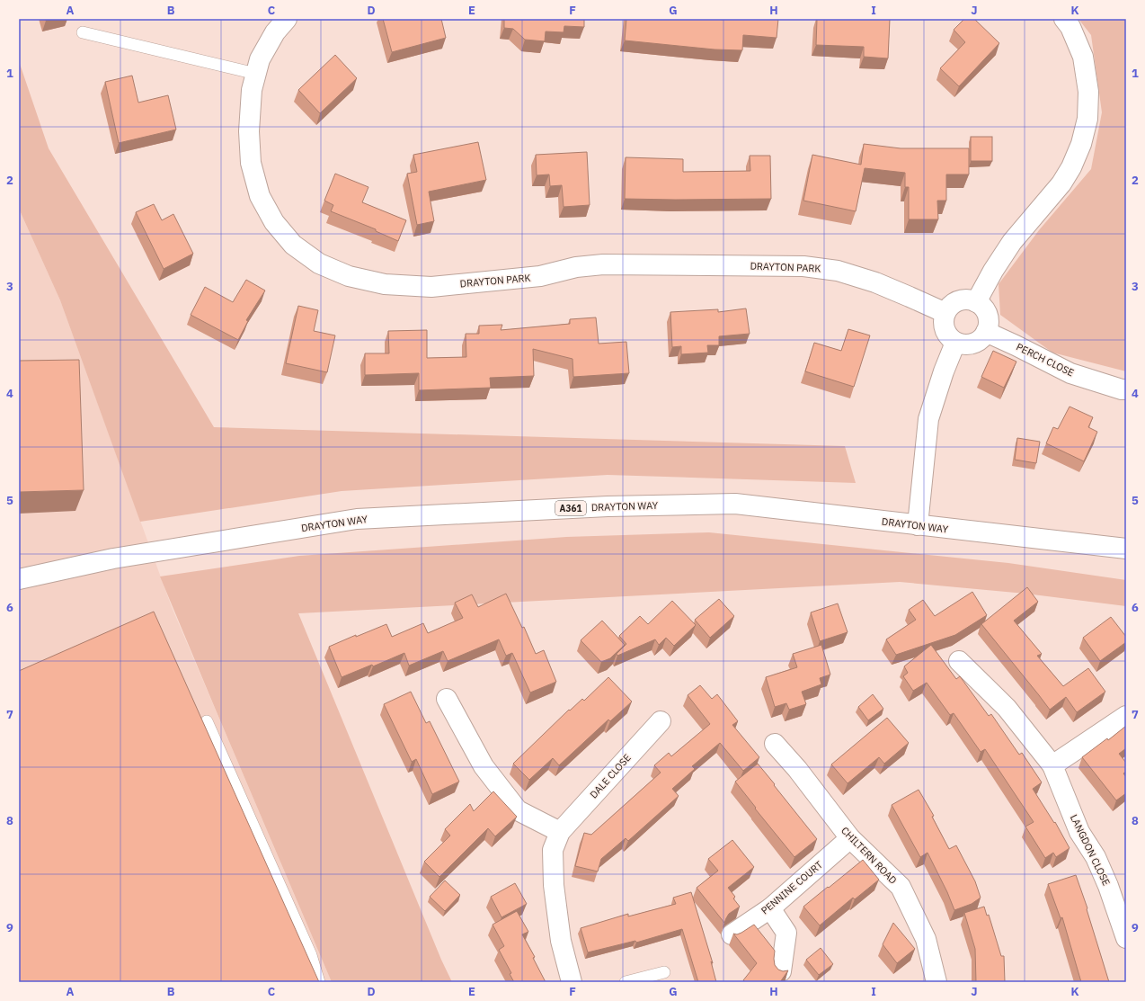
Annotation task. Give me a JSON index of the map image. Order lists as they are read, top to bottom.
{
  "streets": {
    "street": [
      "DRAYTON PARK",
      "PERCH CLOSE",
      "DRAYTON WAY",
      "A361",
      "DALE CLOSE",
      "LANGDON CLOSE",
      "CHILTERN ROAD",
      "PENNINE COURT"
    ]
  },
  "crossings": [
    ["DRAYTON PARK", "PERCH CLOSE"],
    ["CHILTERN ROAD", "PENNINE COURT"]
  ],
  "grid": {
    "columns": [
      "A",
      "B",
      "C",
      "D",
      "E",
      "F",
      "G",
      "H",
      "I",
      "J",
      "K"
    ],
    "rows": [
      "1",
      "2",
      "3",
      "4",
      "5",
      "6",
      "7",
      "8",
      "9"
    ]
  }
}
